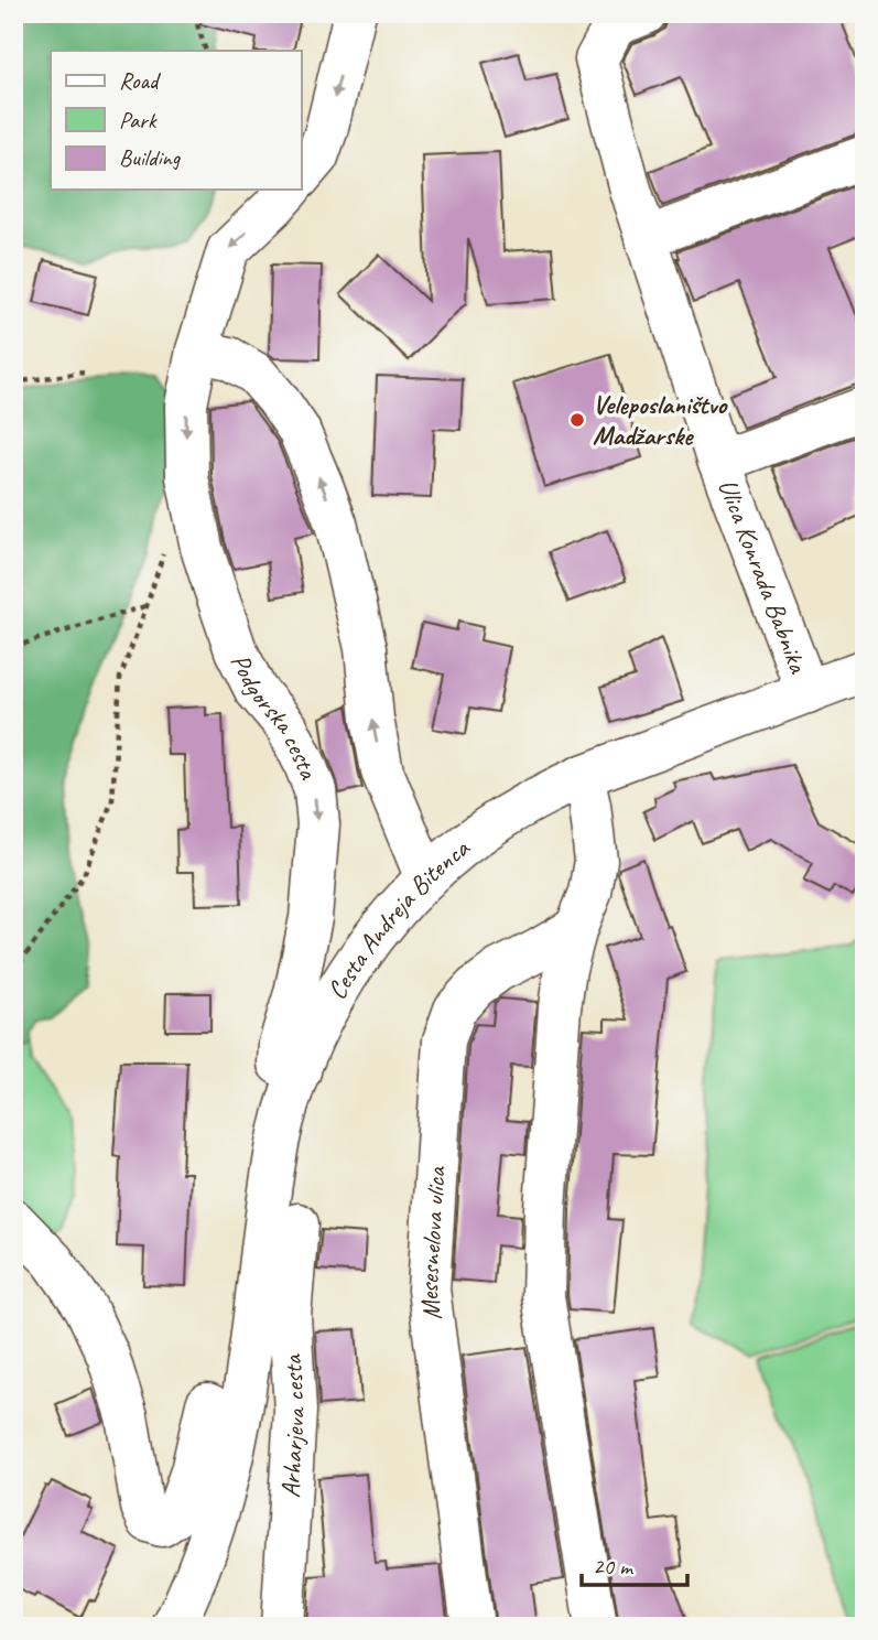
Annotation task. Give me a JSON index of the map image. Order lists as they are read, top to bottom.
{
  "streets": {
    "street": [
      "Ulica Konrada Babnika",
      "Podgorska cesta",
      "Cesta Andreja Bitenca",
      "Mesesnelova ulica",
      "Arharjeva cesta"
    ]
  },
  "crossings": [
    ["Ulica Konrada Babnika", "Cesta Andreja Bitenca"],
    ["Podgorska cesta", "Cesta Andreja Bitenca"]
  ],
  "one_way": ["Podgorska cesta"],
  "places": ["Veleposlaništvo Madžarske"],
  "legend": ["Road", "Park", "Building"],
  "scale_bar": "20 m"
}
